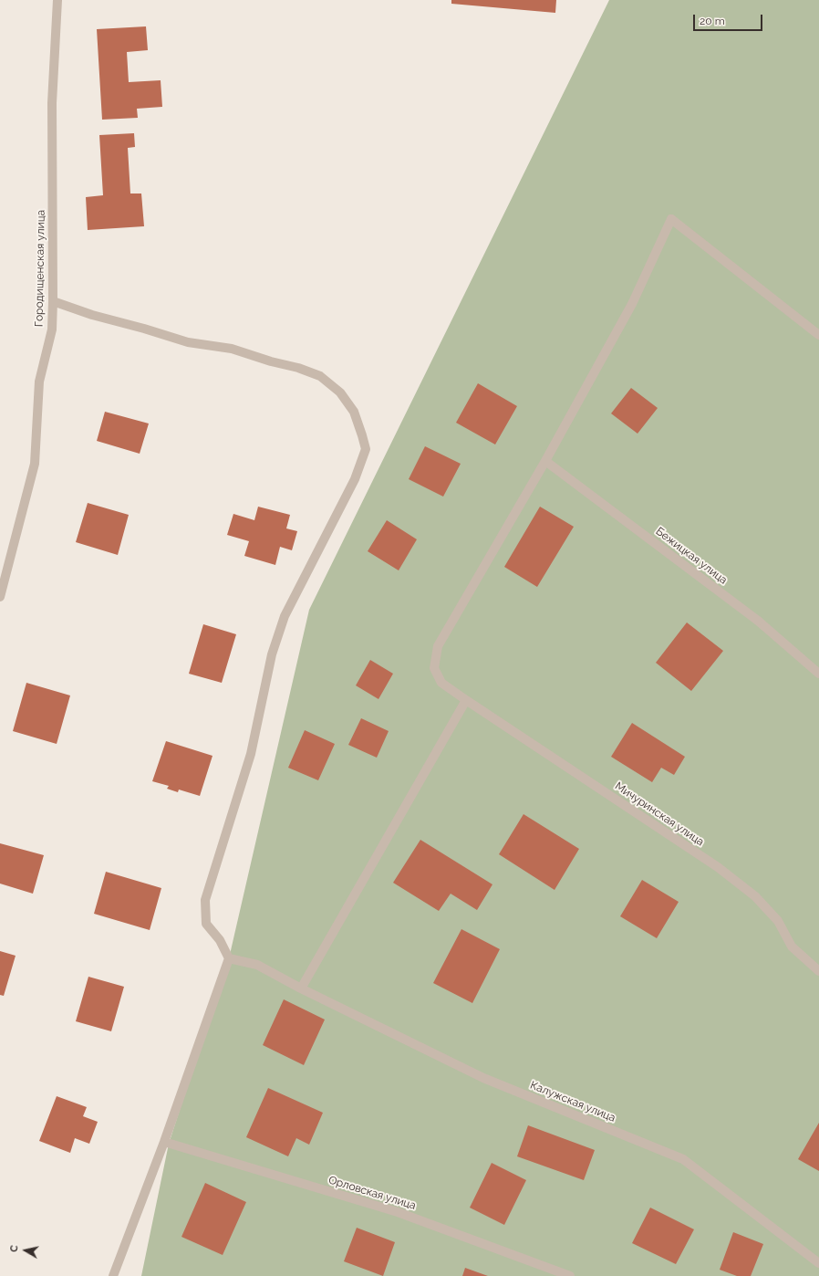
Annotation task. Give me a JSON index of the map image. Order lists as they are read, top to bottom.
{
  "streets": {
    "street": [
      "Городищенская улица",
      "Бежицкая улица",
      "Мичуринская улица",
      "Калужская улица",
      "Орловская улица"
    ]
  },
  "crossings": [
    ["Бежицкая улица", "Мичуринская улица"]
  ],
  "scale_bar": "20 m",
  "north": "left"
}
